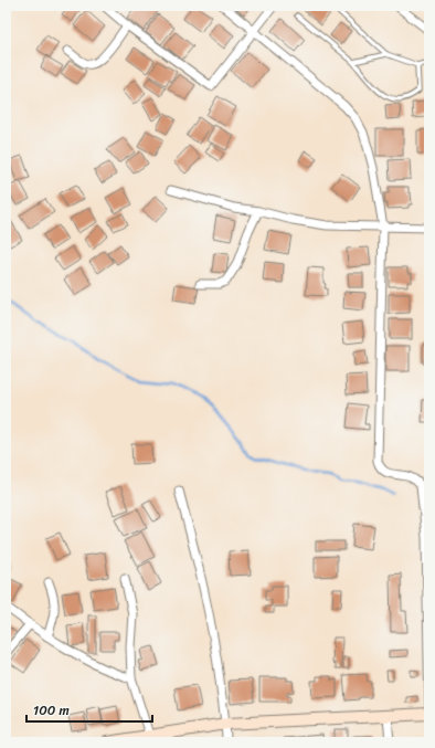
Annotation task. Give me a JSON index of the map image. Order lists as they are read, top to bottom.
{
  "scale_bar": "100 m"
}
